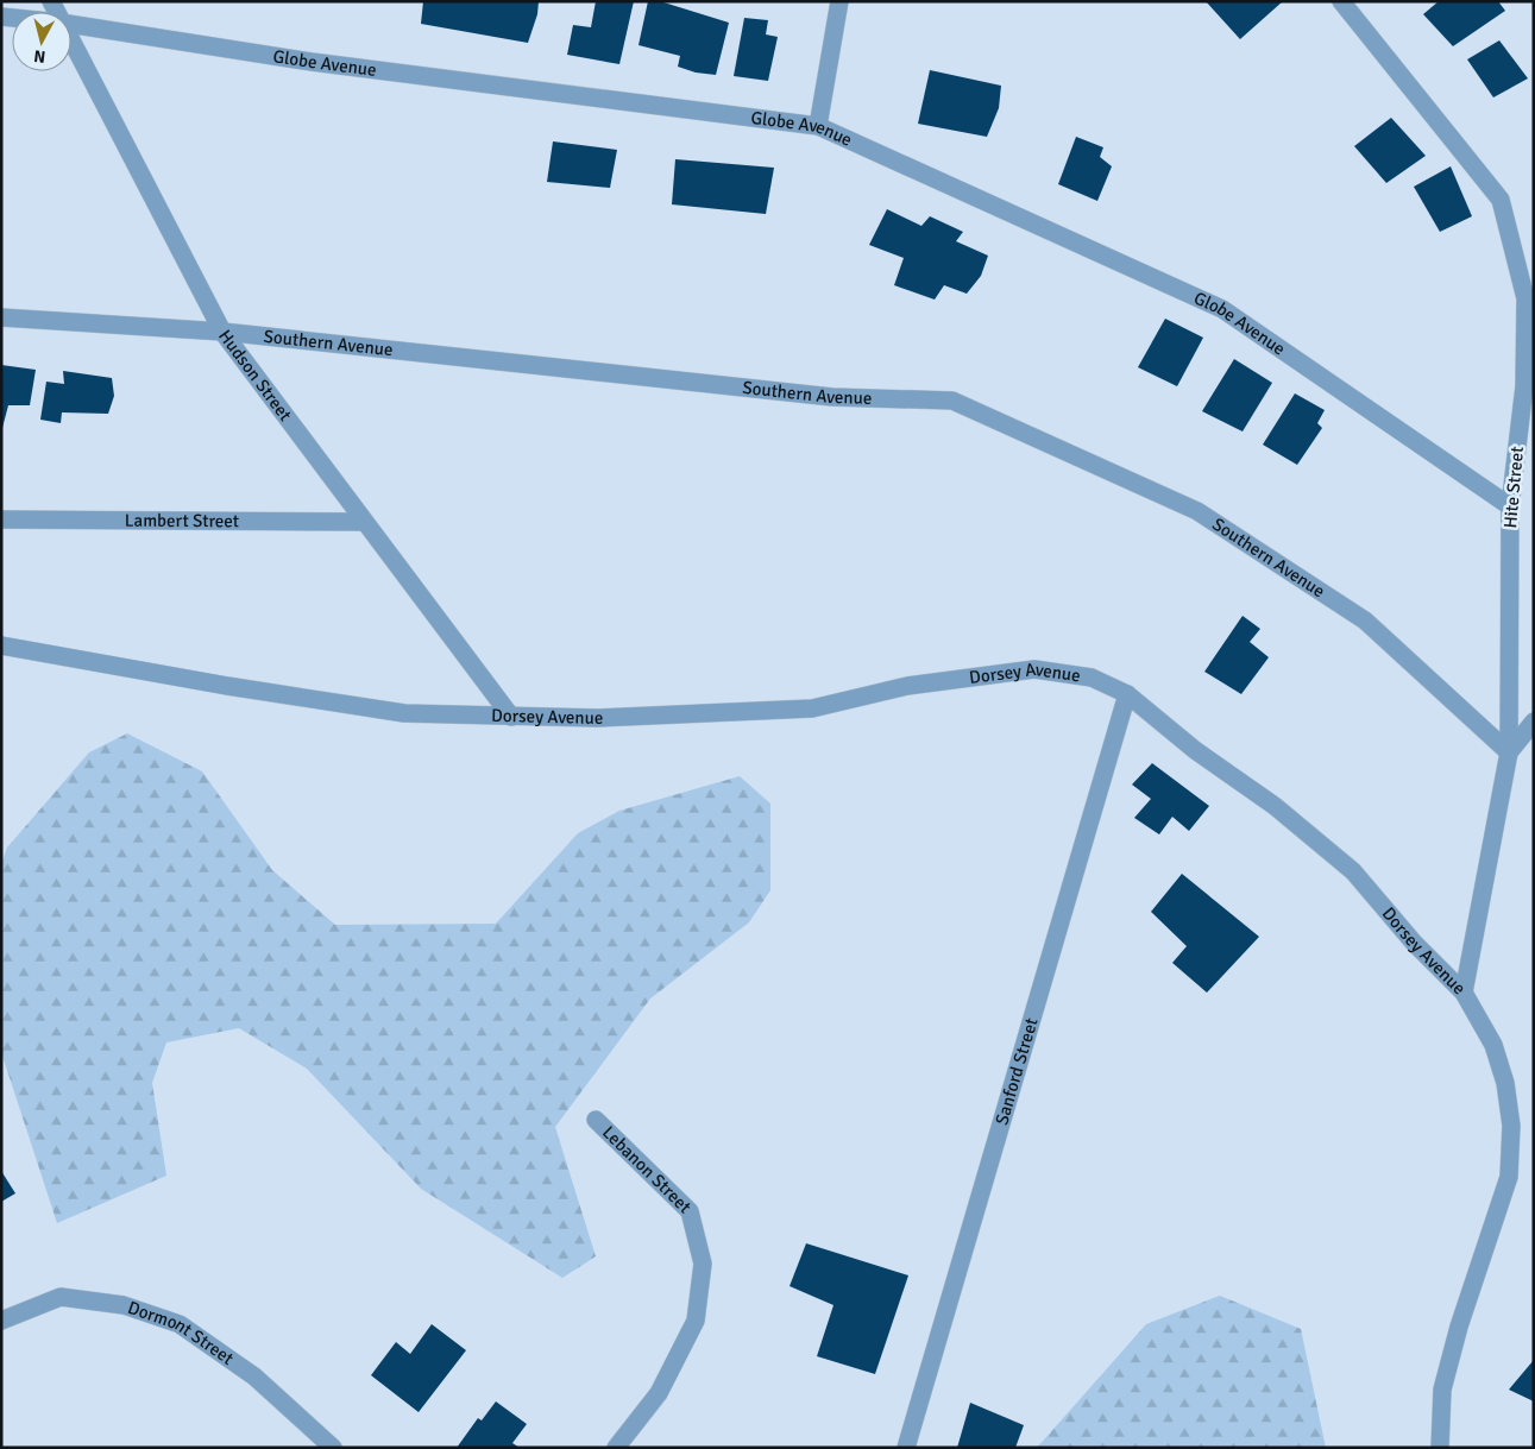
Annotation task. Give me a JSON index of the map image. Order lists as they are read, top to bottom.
{
  "streets": {
    "street": [
      "Globe Avenue",
      "Southern Avenue",
      "Hudson Street",
      "Hite Street",
      "Lambert Street",
      "Dorsey Avenue",
      "Sanford Street",
      "Lebanon Street",
      "Dormont Street"
    ]
  },
  "crossings": [
    ["Globe Avenue", "Hite Street"],
    ["Southern Avenue", "Hudson Street"],
    ["Southern Avenue", "Hite Street"],
    ["Hudson Street", "Lambert Street"],
    ["Hudson Street", "Dorsey Avenue"],
    ["Hite Street", "Dorsey Avenue"],
    ["Dorsey Avenue", "Sanford Street"]
  ],
  "north": "bottom"
}
